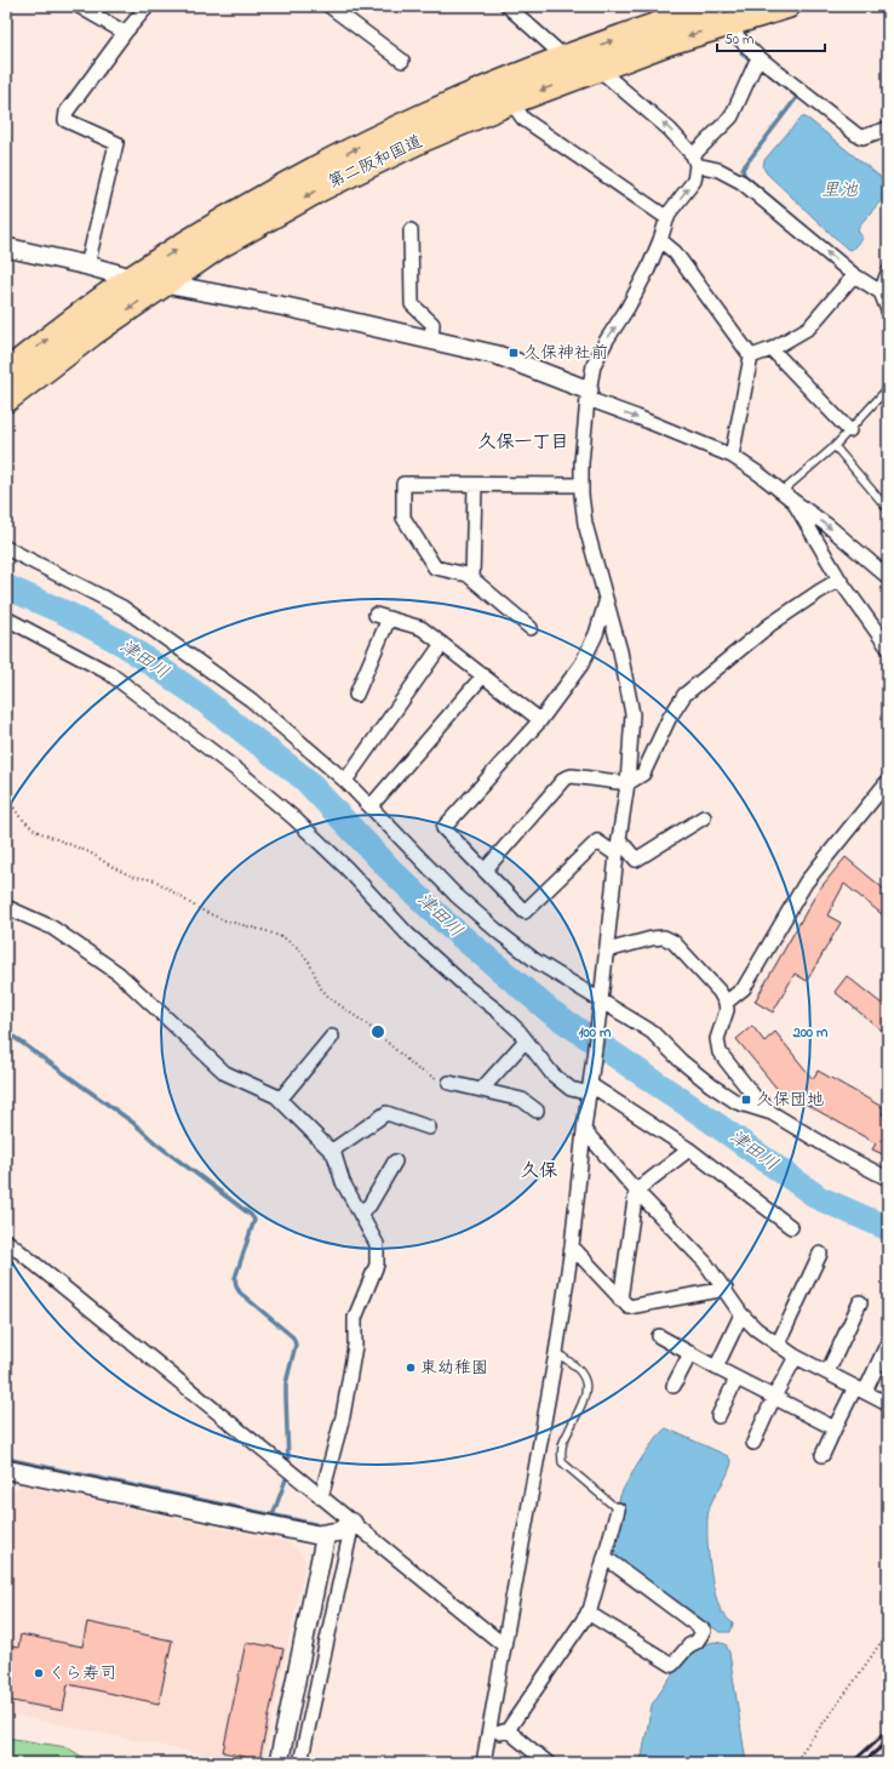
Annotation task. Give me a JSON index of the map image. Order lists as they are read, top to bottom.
{
  "streets": {
    "highway": ["第二阪和国道"]
  },
  "districts": ["久保一丁目", "久保"],
  "water": ["里池", "津田川"],
  "places": {
    "transit": ["久保神社前", "久保団地"],
    "other": ["東幼稚園", "くら寿司"]
  },
  "scale_bar": "50 m",
  "rings": ["100 m", "200 m"]
}
